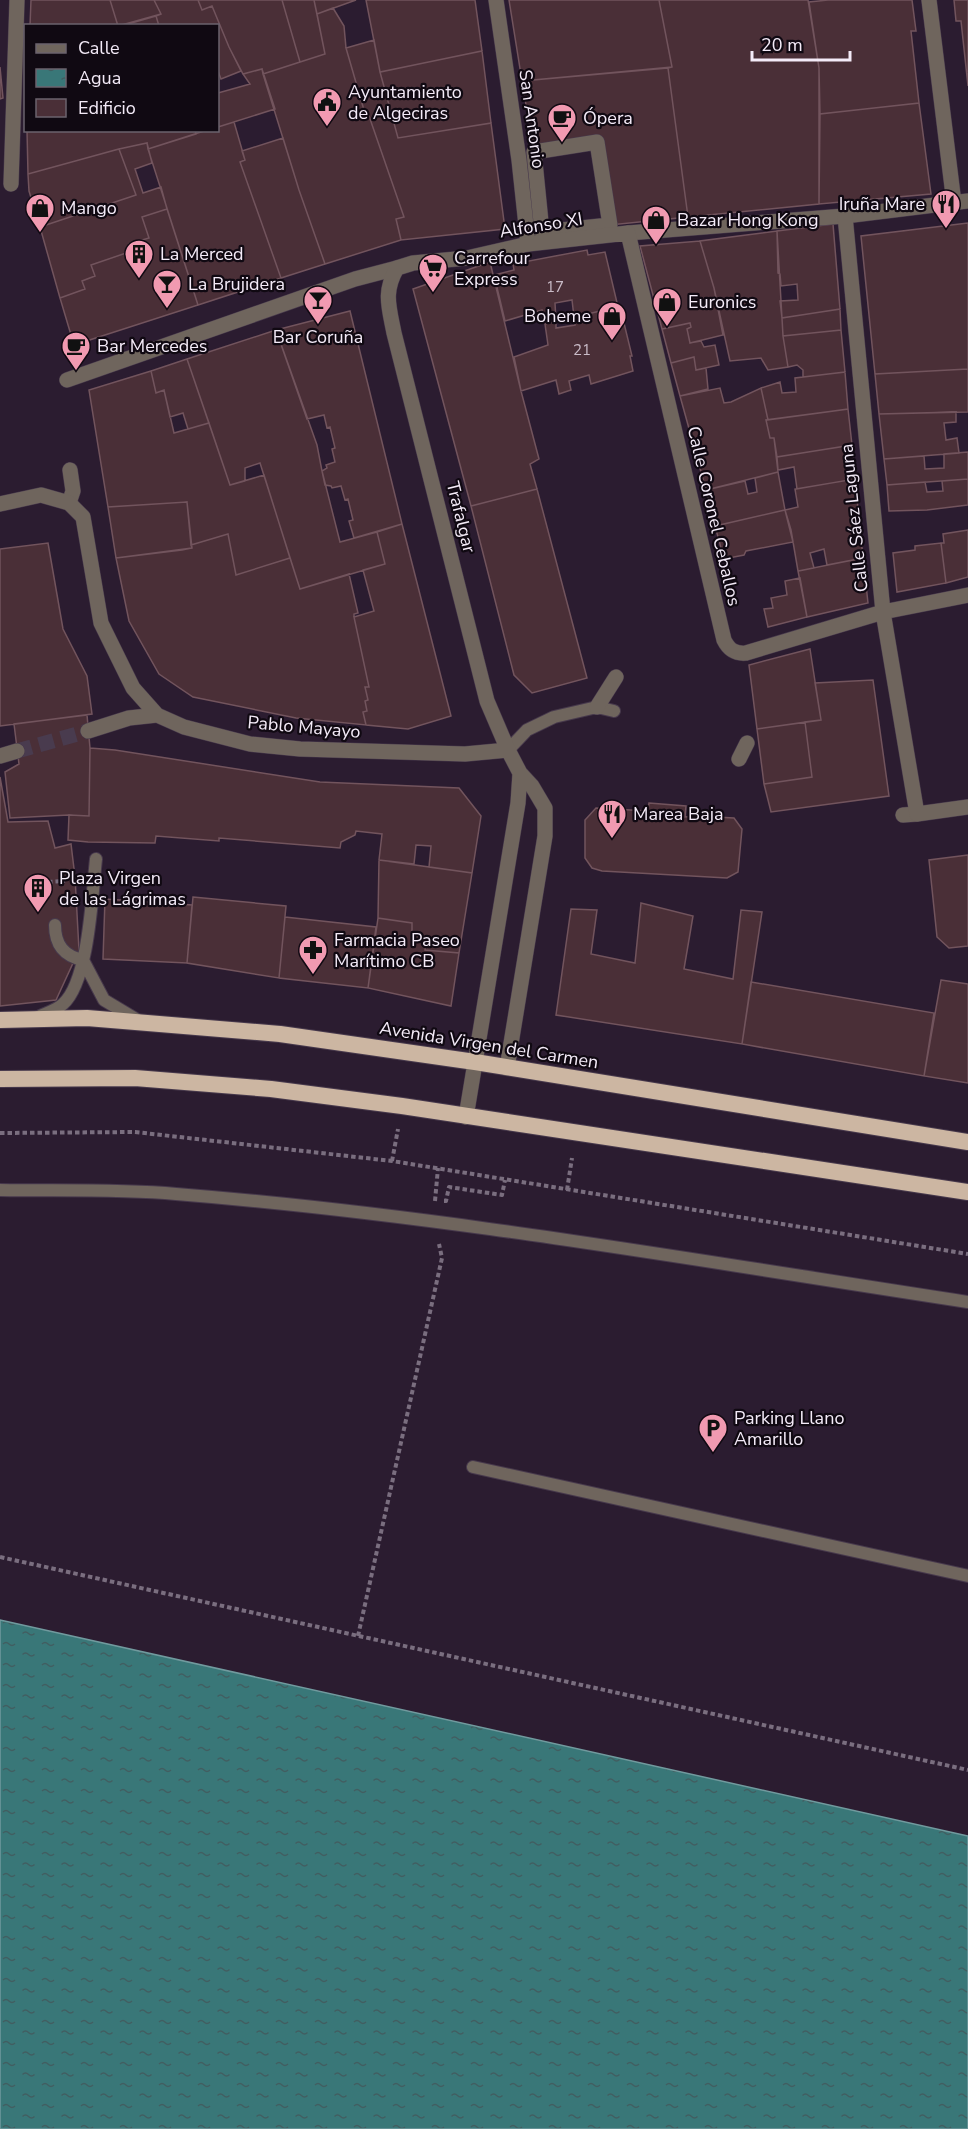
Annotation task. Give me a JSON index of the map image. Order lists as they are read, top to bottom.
{
  "streets": {
    "highway": ["Avenida Virgen del Carmen"],
    "street": [
      "San Antonio",
      "Alfonso XI",
      "Calle Coronel Ceballos",
      "Trafalgar",
      "Calle Sáez Laguna",
      "Pablo Mayayo"
    ]
  },
  "crossings": [
    ["San Antonio", "Alfonso XI"],
    ["Alfonso XI", "Calle Coronel Ceballos"],
    ["Alfonso XI", "Trafalgar"],
    ["Alfonso XI", "Calle Sáez Laguna"],
    ["Calle Coronel Ceballos", "Calle Sáez Laguna"],
    ["Trafalgar", "Pablo Mayayo"],
    ["Trafalgar", "Avenida Virgen del Carmen"]
  ],
  "places": {
    "public building": ["Ayuntamiento de Algeciras"],
    "cafe": ["Ópera", "Bar Mercedes"],
    "restaurant": ["Iruña Mare", "Marea Baja"],
    "shop": [
      "Mango",
      "Bazar Hong Kong",
      "Euronics",
      "Boheme"
    ],
    "building": ["La Merced", "Plaza Virgen de las Lágrimas"],
    "supermarket": ["Carrefour Express"],
    "bar": ["La Brujidera", "Bar Coruña"],
    "pharmacy": ["Farmacia Paseo Marítimo CB"],
    "parking": ["Parking Llano Amarillo"]
  },
  "house_numbers": ["17", "21"],
  "legend": ["Calle", "Agua", "Edificio"],
  "scale_bar": "20 m"
}
